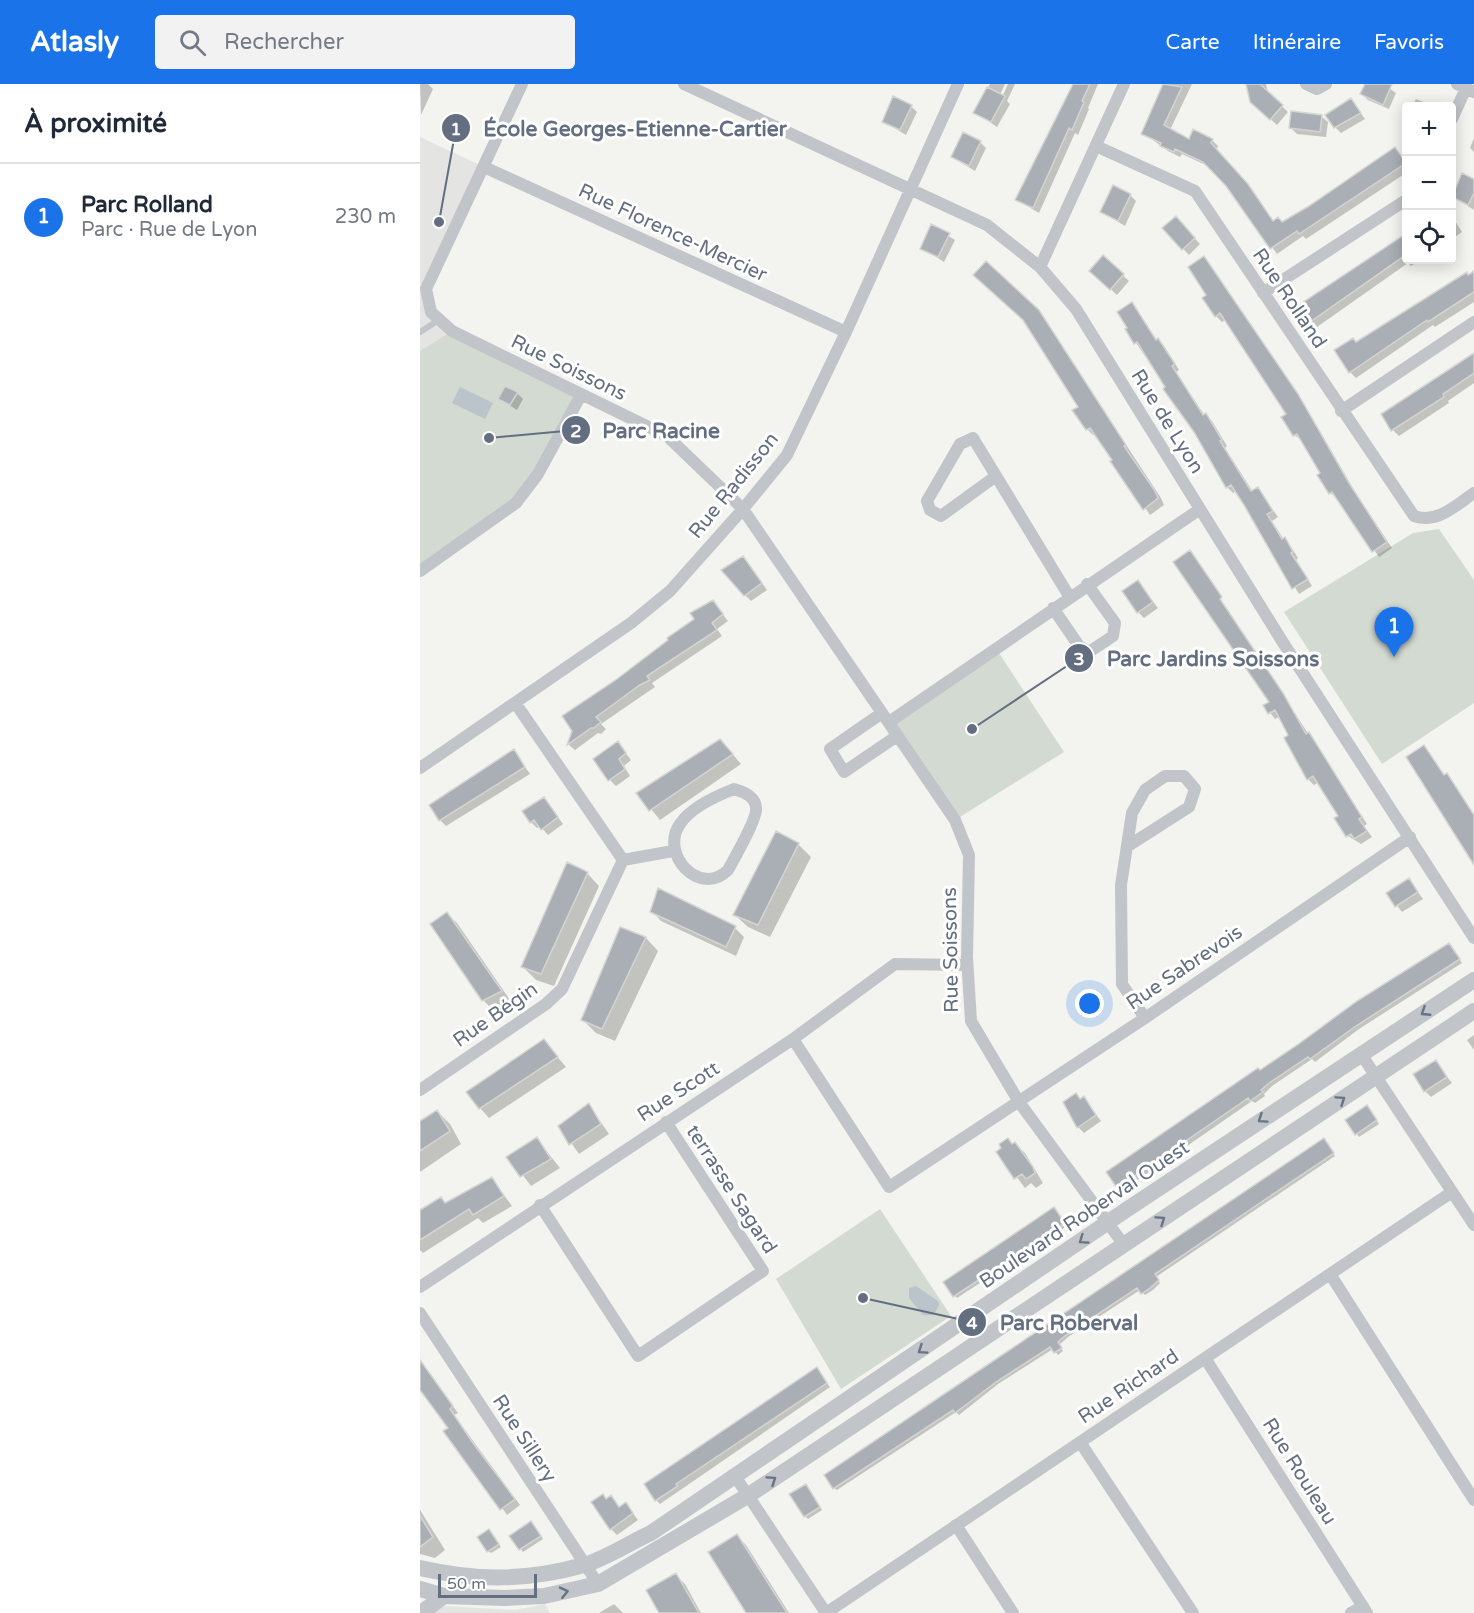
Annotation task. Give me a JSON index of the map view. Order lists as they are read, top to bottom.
{
  "streets": {
    "street": [
      "Rue Florence-Mercier",
      "Rue Rolland",
      "Rue Soissons",
      "Rue de Lyon",
      "Rue Radisson",
      "Rue Sabrevois",
      "Rue Bégin",
      "Rue Scott",
      "terrasse Sagard",
      "Boulevard Roberval Ouest",
      "Rue Richard",
      "Rue Sillery",
      "Rue Rouleau"
    ]
  },
  "crossings": [
    ["Rue Florence-Mercier", "Rue Soissons"],
    ["Rue Florence-Mercier", "Rue Radisson"],
    ["Rue Soissons", "Rue Radisson"],
    ["Rue Soissons", "Rue Sabrevois"],
    ["Rue Soissons", "Rue Scott"],
    ["Rue Soissons", "Boulevard Roberval Ouest"],
    ["Rue de Lyon", "Rue Radisson"],
    ["Rue de Lyon", "Rue Sabrevois"],
    ["Rue Sabrevois", "Rue Scott"],
    ["Rue Scott", "terrasse Sagard"],
    ["Boulevard Roberval Ouest", "Rue Sillery"],
    ["Rue Richard", "Rue Rouleau"]
  ],
  "places": [
    "École Georges-Etienne-Cartier",
    "Parc Racine",
    "Parc Jardins Soissons",
    "Parc Roberval"
  ],
  "scale_bar": "50 m",
  "page": {
    "header": "Atlasly",
    "search": "Rechercher",
    "nav": ["Carte", "Itinéraire", "Favoris"],
    "heading": "À proximité",
    "map_buttons": ["+", "−"],
    "list": [
      {
        "mark": "1",
        "name": "Parc Rolland",
        "note": "Parc · Rue de Lyon",
        "value": "230 m"
      }
    ],
    "pins": "1",
    "scale": "50 m"
  }
}
